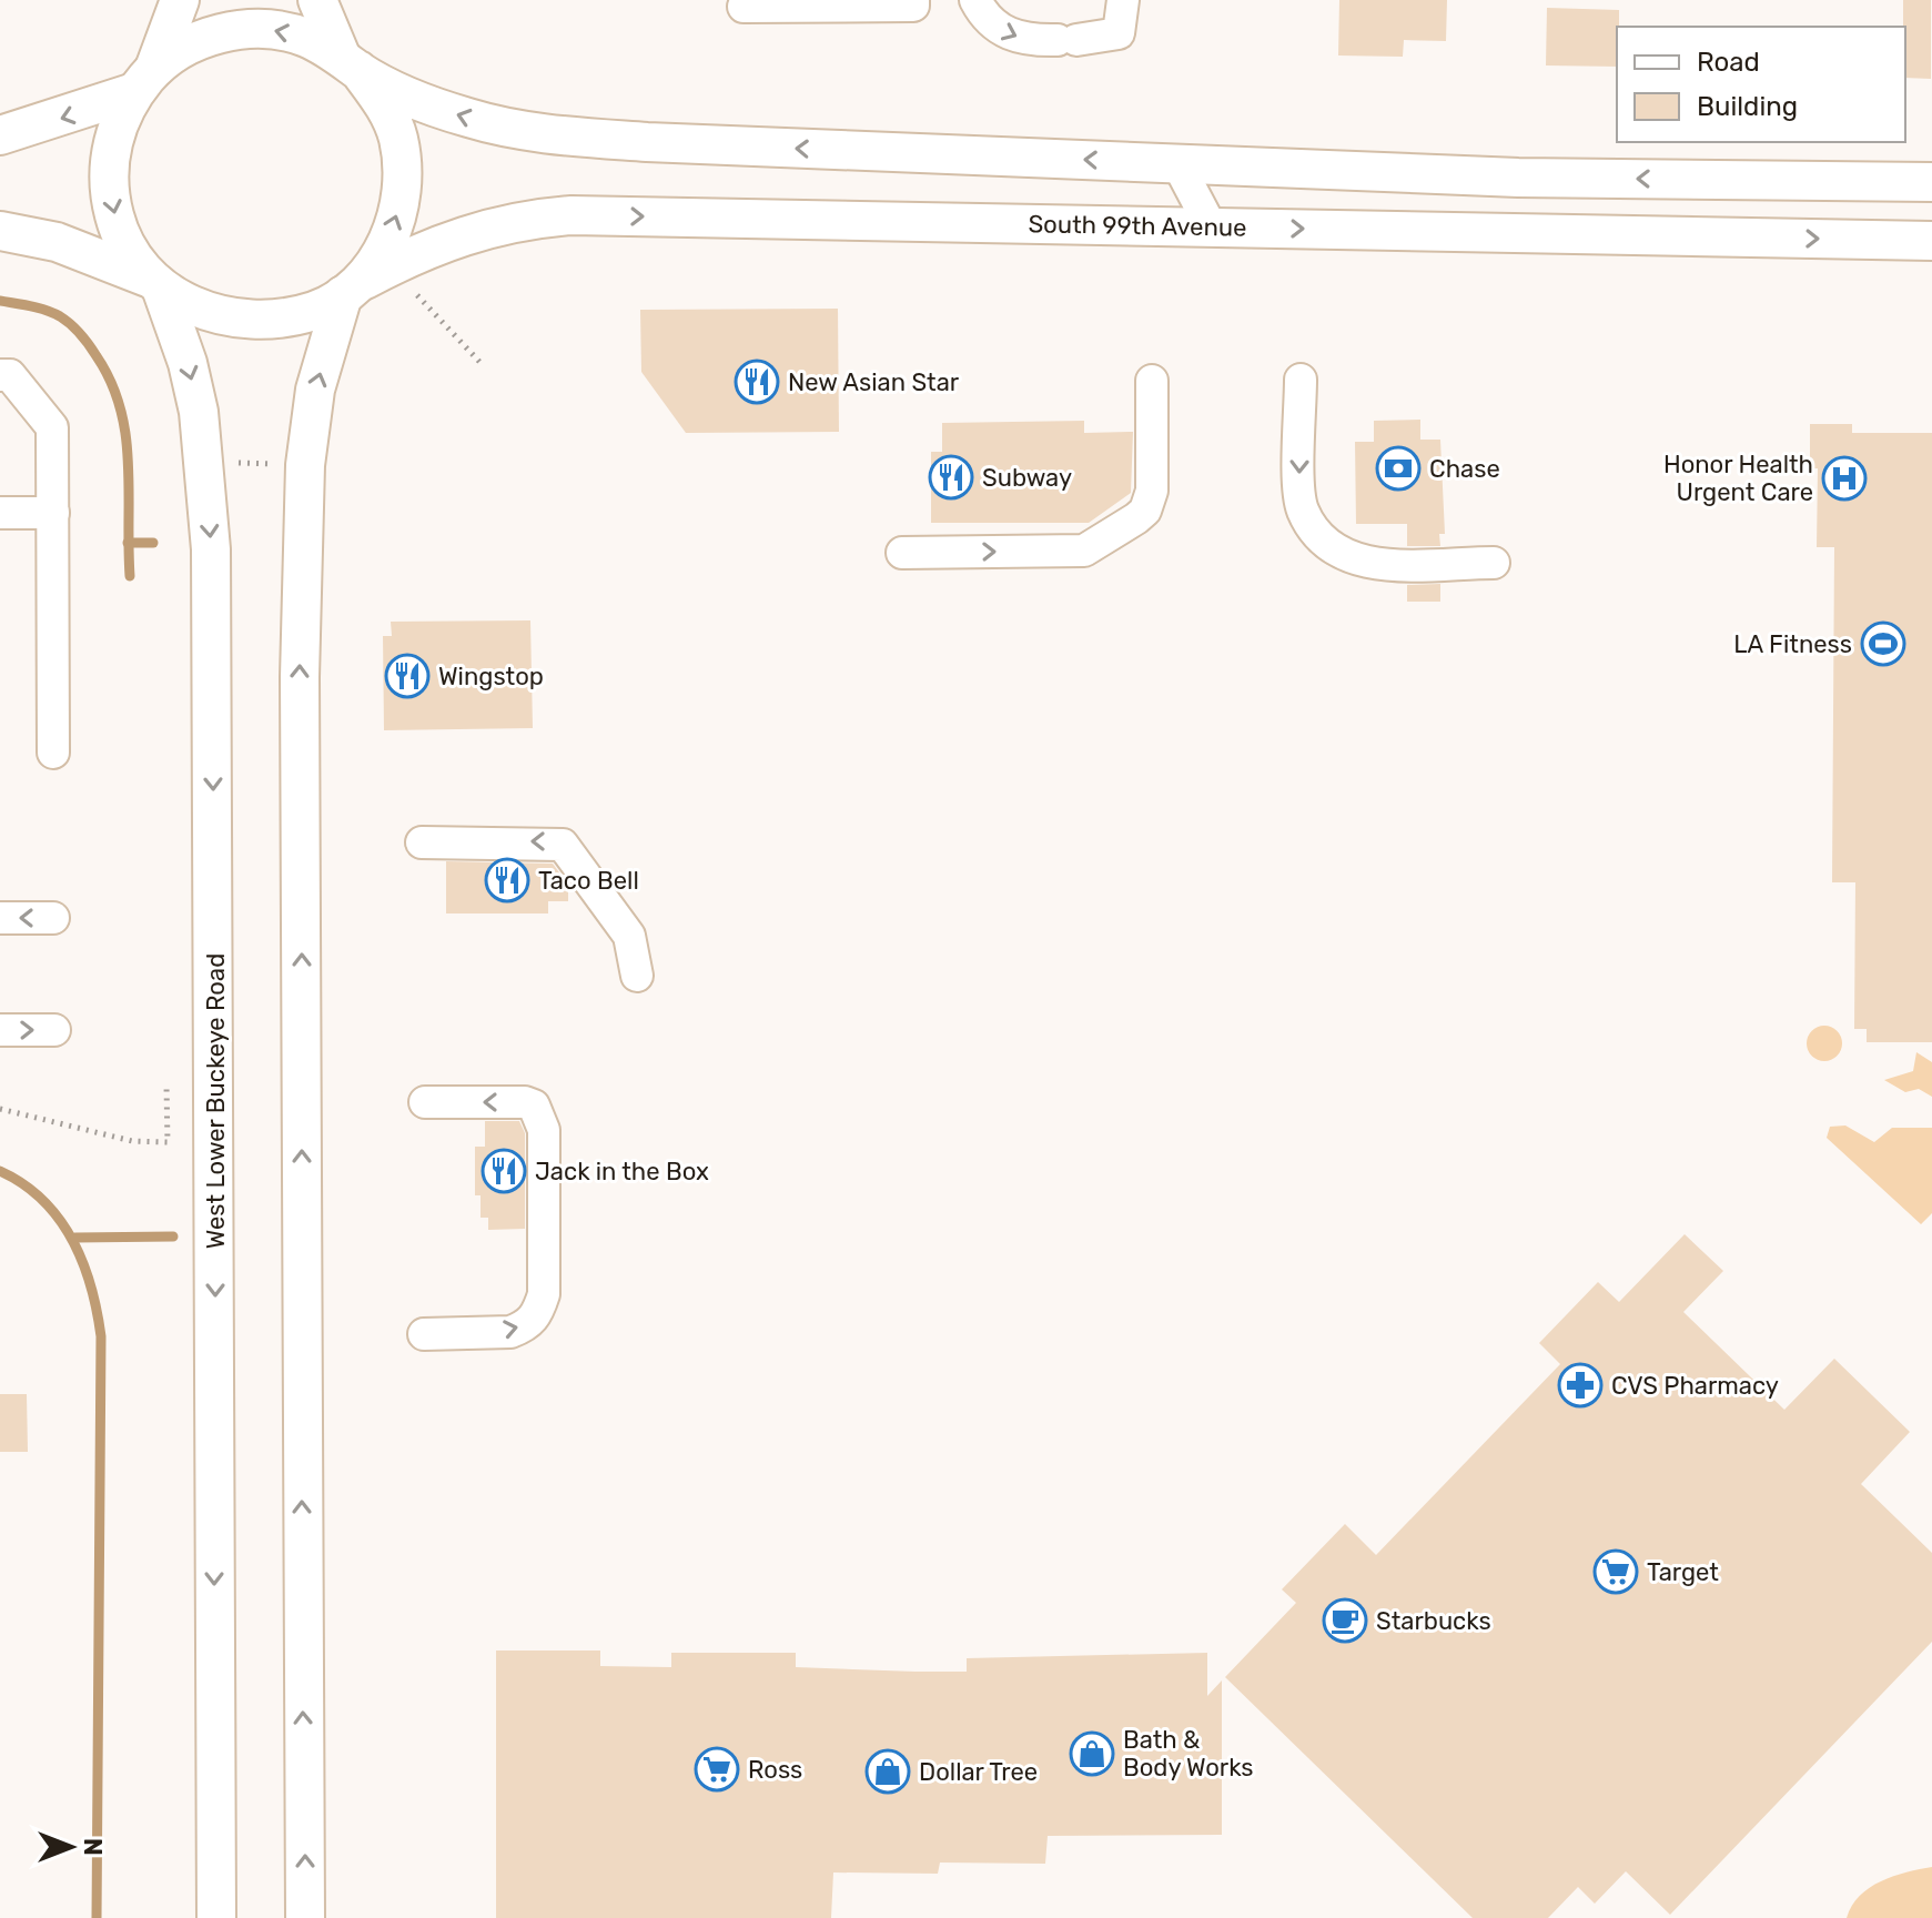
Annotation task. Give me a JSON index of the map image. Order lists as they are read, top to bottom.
{
  "streets": {
    "main road": ["South 99th Avenue", "West Lower Buckeye Road"]
  },
  "crossings": [
    ["South 99th Avenue", "West Lower Buckeye Road"]
  ],
  "places": {
    "restaurant": [
      "New Asian Star",
      "Subway",
      "Wingstop",
      "Taco Bell",
      "Jack in the Box"
    ],
    "bank": ["Chase"],
    "hospital": ["Honor Health Urgent Care"],
    "sports": ["LA Fitness"],
    "pharmacy": ["CVS Pharmacy"],
    "supermarket": ["Target", "Ross"],
    "cafe": ["Starbucks"],
    "shop": ["Bath & Body Works", "Dollar Tree"]
  },
  "legend": ["Road", "Building"],
  "north": "right"
}
